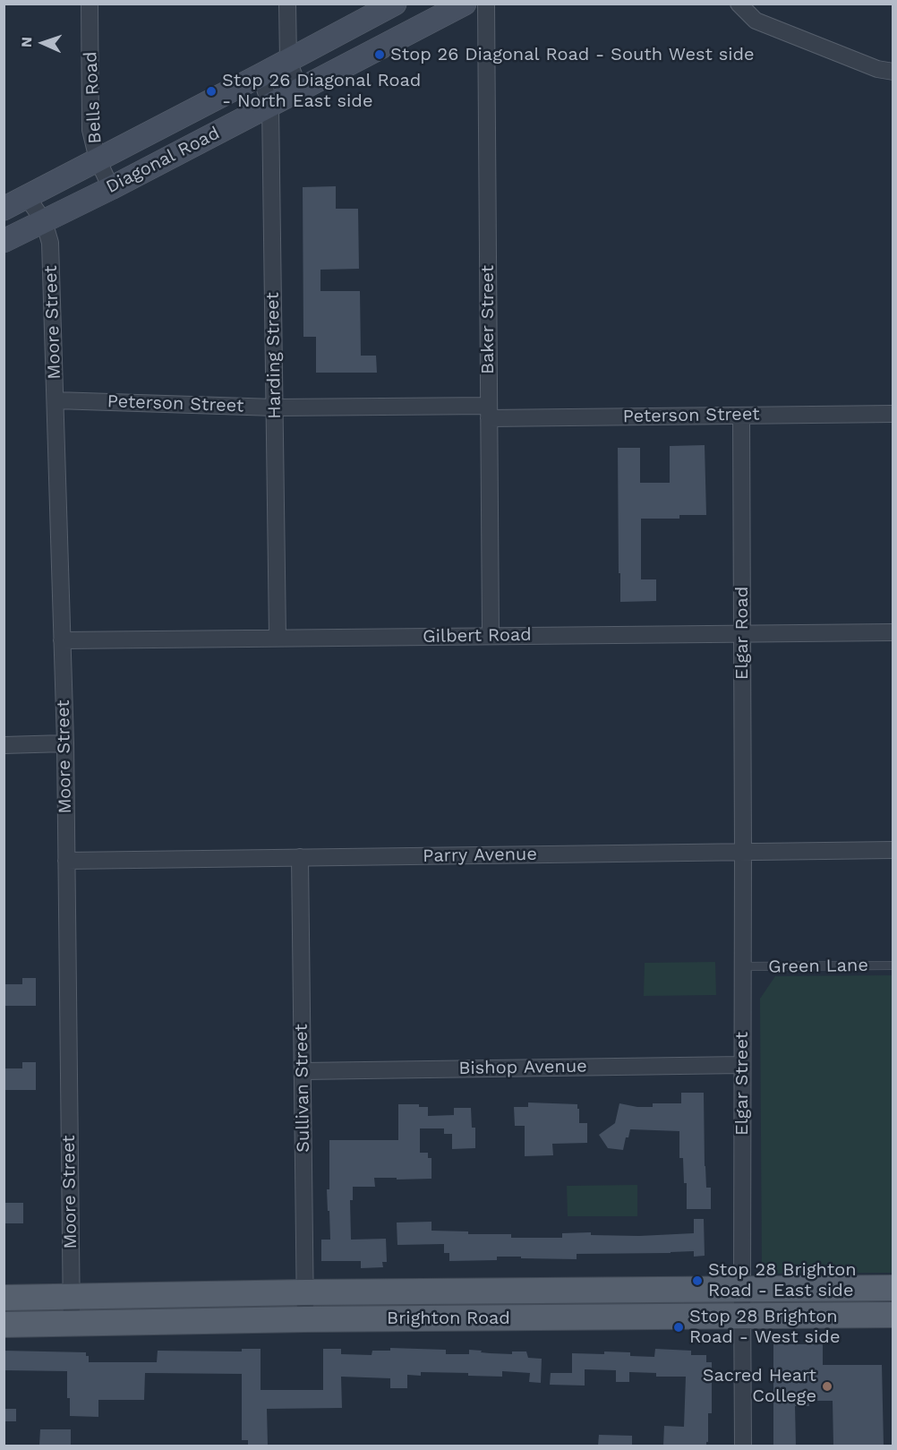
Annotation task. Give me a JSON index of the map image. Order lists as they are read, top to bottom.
{
  "streets": {
    "main road": ["Diagonal Road", "Brighton Road"],
    "street": [
      "Bells Road",
      "Baker Street",
      "Moore Street",
      "Harding Street",
      "Peterson Street",
      "Elgar Road",
      "Gilbert Road",
      "Parry Avenue",
      "Bishop Avenue",
      "Elgar Street",
      "Sullivan Street"
    ],
    "lane": ["Green Lane"]
  },
  "crossings": [
    ["Bells Road", "Diagonal Road"],
    ["Diagonal Road", "Moore Street"],
    ["Diagonal Road", "Harding Street"],
    ["Baker Street", "Peterson Street"],
    ["Baker Street", "Gilbert Road"],
    ["Moore Street", "Peterson Street"],
    ["Moore Street", "Gilbert Road"],
    ["Moore Street", "Parry Avenue"],
    ["Moore Street", "Brighton Road"],
    ["Harding Street", "Peterson Street"],
    ["Harding Street", "Gilbert Road"],
    ["Peterson Street", "Elgar Road"],
    ["Elgar Road", "Gilbert Road"],
    ["Elgar Road", "Parry Avenue"],
    ["Elgar Road", "Elgar Street"],
    ["Parry Avenue", "Elgar Street"],
    ["Parry Avenue", "Sullivan Street"],
    ["Green Lane", "Elgar Street"],
    ["Bishop Avenue", "Elgar Street"],
    ["Bishop Avenue", "Sullivan Street"],
    ["Elgar Street", "Brighton Road"],
    ["Sullivan Street", "Brighton Road"]
  ],
  "places": [
    "Stop 26 Diagonal Road - South West side",
    "Stop 26 Diagonal Road - North East side",
    "Stop 28 Brighton Road - East side",
    "Stop 28 Brighton Road - West side",
    "Sacred Heart College"
  ],
  "north": "left"
}
